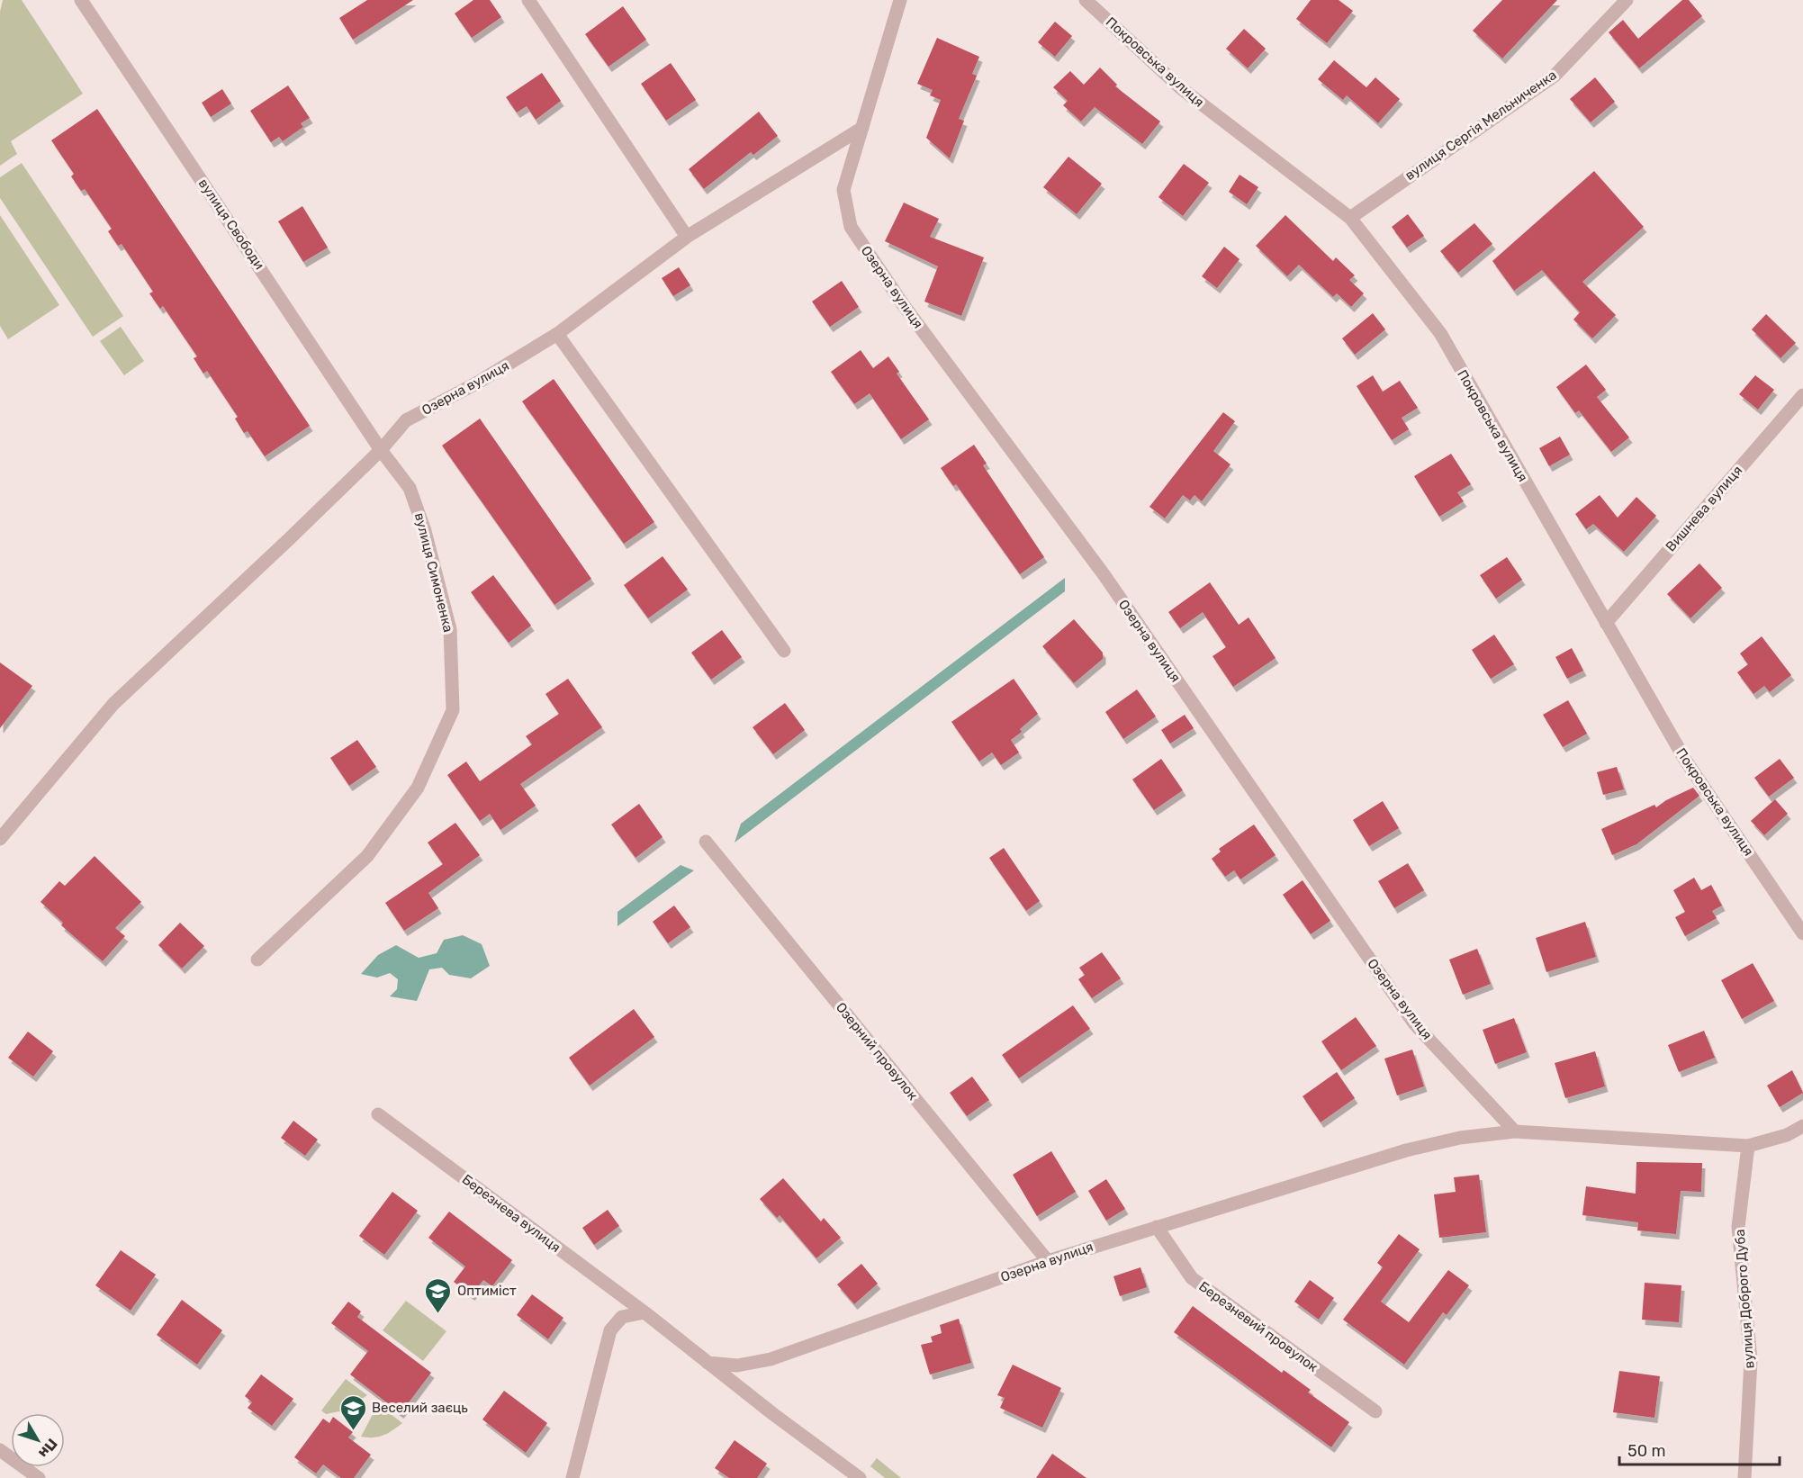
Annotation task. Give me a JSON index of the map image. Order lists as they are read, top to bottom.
{
  "streets": {
    "street": [
      "Покровська вулиця",
      "вулиця Сергія Мельниченка",
      "вулиця Свободи",
      "Озерна вулиця",
      "Вишнева вулиця",
      "вулиця Симоненка",
      "Озерний провулок",
      "Березнева вулиця",
      "вулиця Доброго Дуба",
      "Березневий провулок"
    ]
  },
  "crossings": [
    ["Покровська вулиця", "вулиця Сергія Мельниченка"],
    ["Покровська вулиця", "Вишнева вулиця"],
    ["вулиця Свободи", "Озерна вулиця"],
    ["вулиця Свободи", "вулиця Симоненка"],
    ["Озерна вулиця", "вулиця Симоненка"],
    ["Озерна вулиця", "Озерний провулок"],
    ["Озерна вулиця", "Березнева вулиця"],
    ["Озерна вулиця", "вулиця Доброго Дуба"],
    ["Озерна вулиця", "Березневий провулок"]
  ],
  "places": {
    "school or university": ["Оптиміст", "Веселий заєць"]
  },
  "scale_bar": "50 m",
  "north": "bottom right"
}
